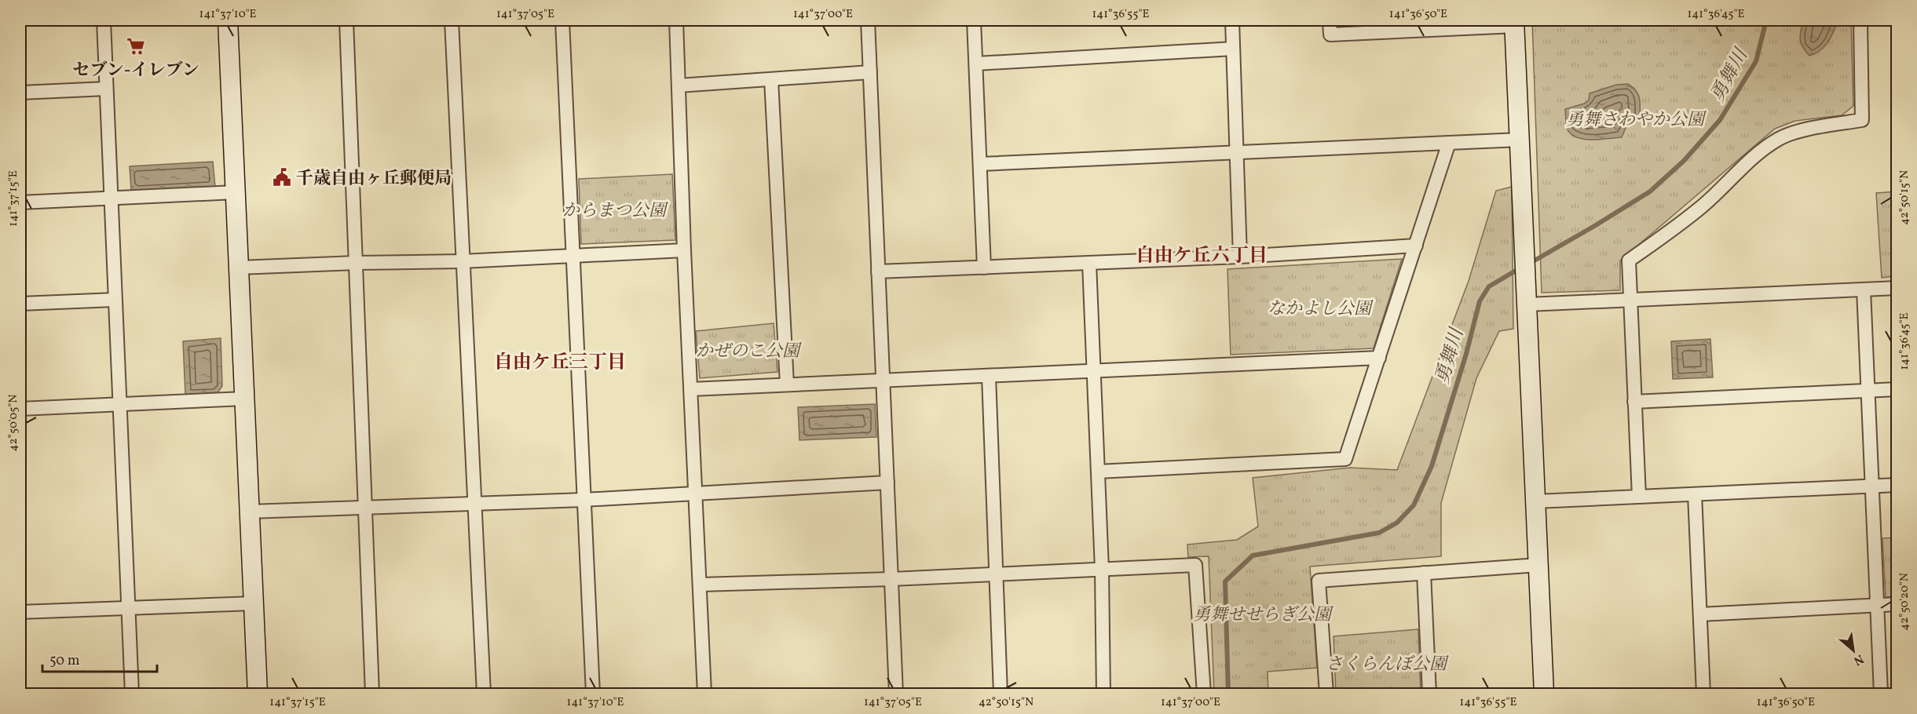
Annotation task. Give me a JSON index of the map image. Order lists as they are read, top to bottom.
{
  "districts": ["自由ケ丘六丁目", "自由ケ丘三丁目"],
  "water": ["勇舞川"],
  "parks": [
    "勇舞さわやか公園",
    "からまつ公園",
    "なかよし公園",
    "かぜのこ公園",
    "勇舞せせらぎ公園",
    "さくらんぼ公園"
  ],
  "places": {
    "supermarket": ["セブン-イレブン"],
    "public building": ["千歳自由ヶ丘郵便局"]
  },
  "scale_bar": "50 m",
  "north": "bottom right",
  "coordinates": [
    "141°37'10\"E",
    "141°37'05\"E",
    "141°37'00\"E",
    "141°36'55\"E",
    "141°36'50\"E",
    "141°36'45\"E",
    "42°50'15\"N",
    "141°37'15\"E",
    "42°50'05\"N",
    "42°50'20\"N"
  ]
}
